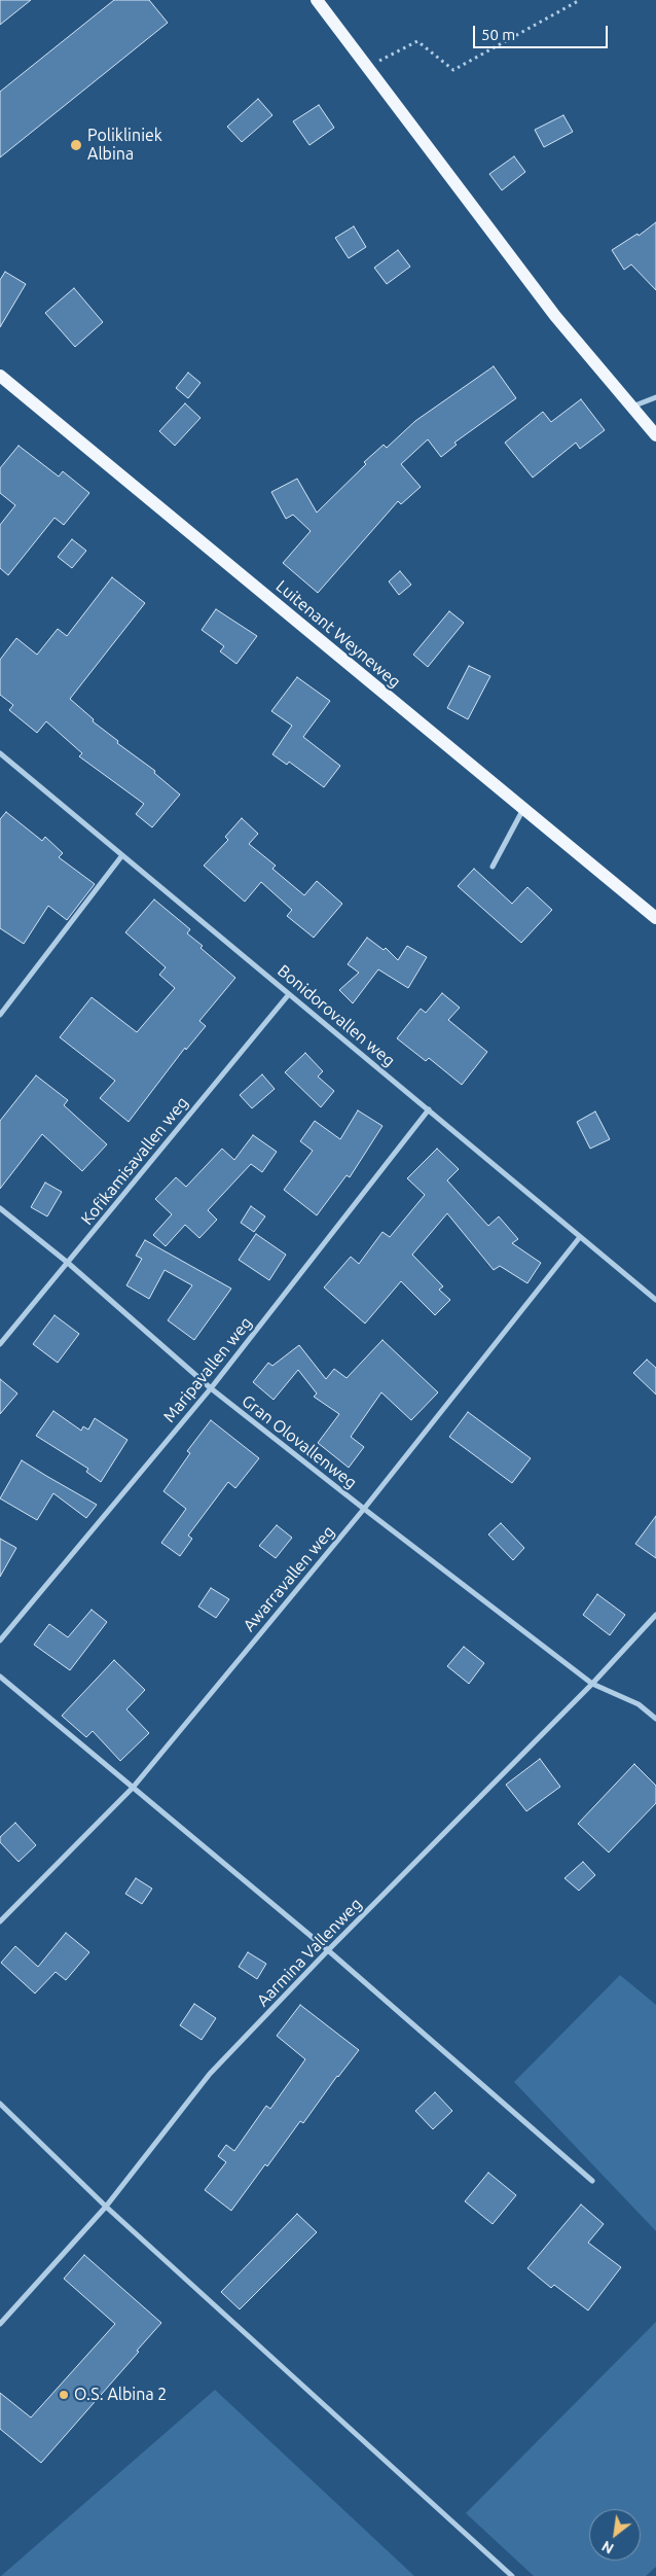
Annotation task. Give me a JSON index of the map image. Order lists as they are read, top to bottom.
{
  "streets": {
    "main road": ["Luitenant Weyneweg"],
    "street": [
      "Bonidorovallen weg",
      "Kofikamisavallen weg",
      "Maripavallen weg",
      "Gran Olovallenweg",
      "Awarravallen weg",
      "Aarmina Vallenweg"
    ]
  },
  "crossings": [
    ["Bonidorovallen weg", "Kofikamisavallen weg"],
    ["Bonidorovallen weg", "Maripavallen weg"],
    ["Bonidorovallen weg", "Awarravallen weg"],
    ["Kofikamisavallen weg", "Gran Olovallenweg"],
    ["Maripavallen weg", "Gran Olovallenweg"],
    ["Gran Olovallenweg", "Awarravallen weg"],
    ["Gran Olovallenweg", "Aarmina Vallenweg"]
  ],
  "places": ["Polikliniek Albina", "O.S. Albina 2"],
  "scale_bar": "50 m",
  "north": "bottom left"
}
